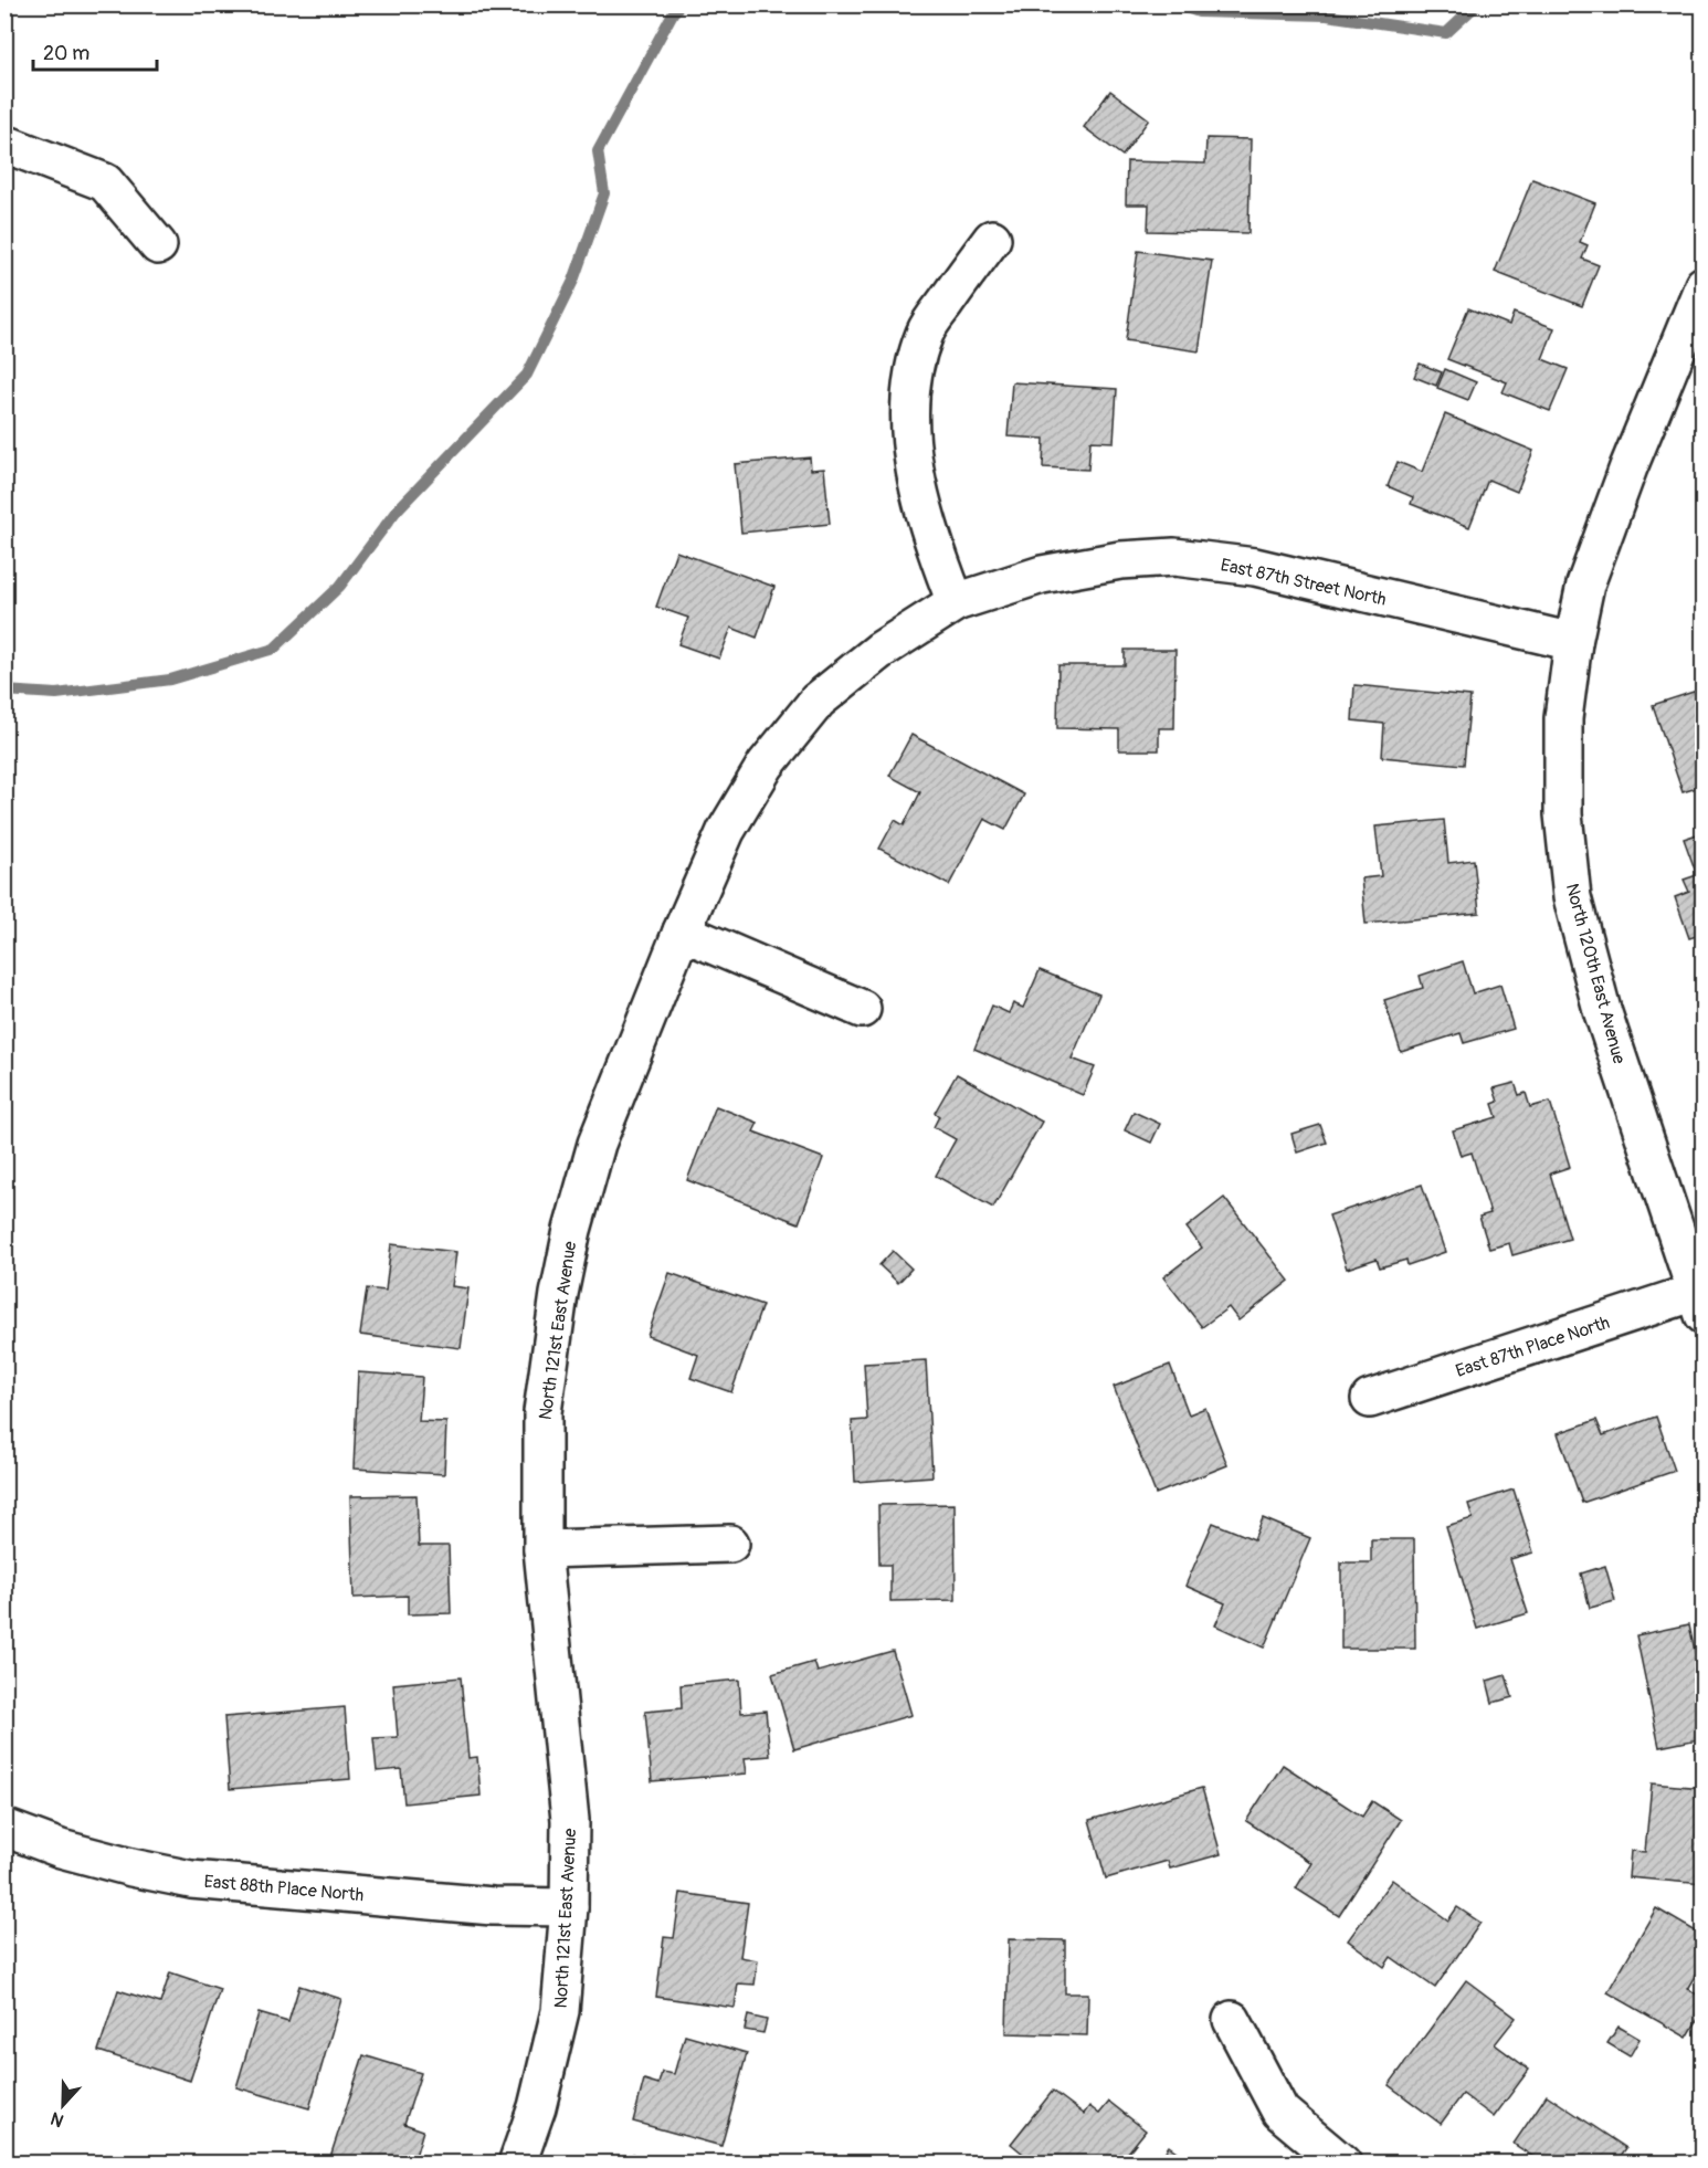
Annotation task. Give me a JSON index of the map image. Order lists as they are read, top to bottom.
{
  "streets": {
    "street": [
      "East 87th Street North",
      "North 120th East Avenue",
      "North 121st East Avenue",
      "East 87th Place North",
      "East 88th Place North"
    ]
  },
  "crossings": [
    ["East 87th Street North", "North 120th East Avenue"],
    ["East 87th Street North", "North 121st East Avenue"],
    ["North 120th East Avenue", "East 87th Place North"],
    ["North 121st East Avenue", "East 88th Place North"]
  ],
  "scale_bar": "20 m",
  "north": "bottom"
}
